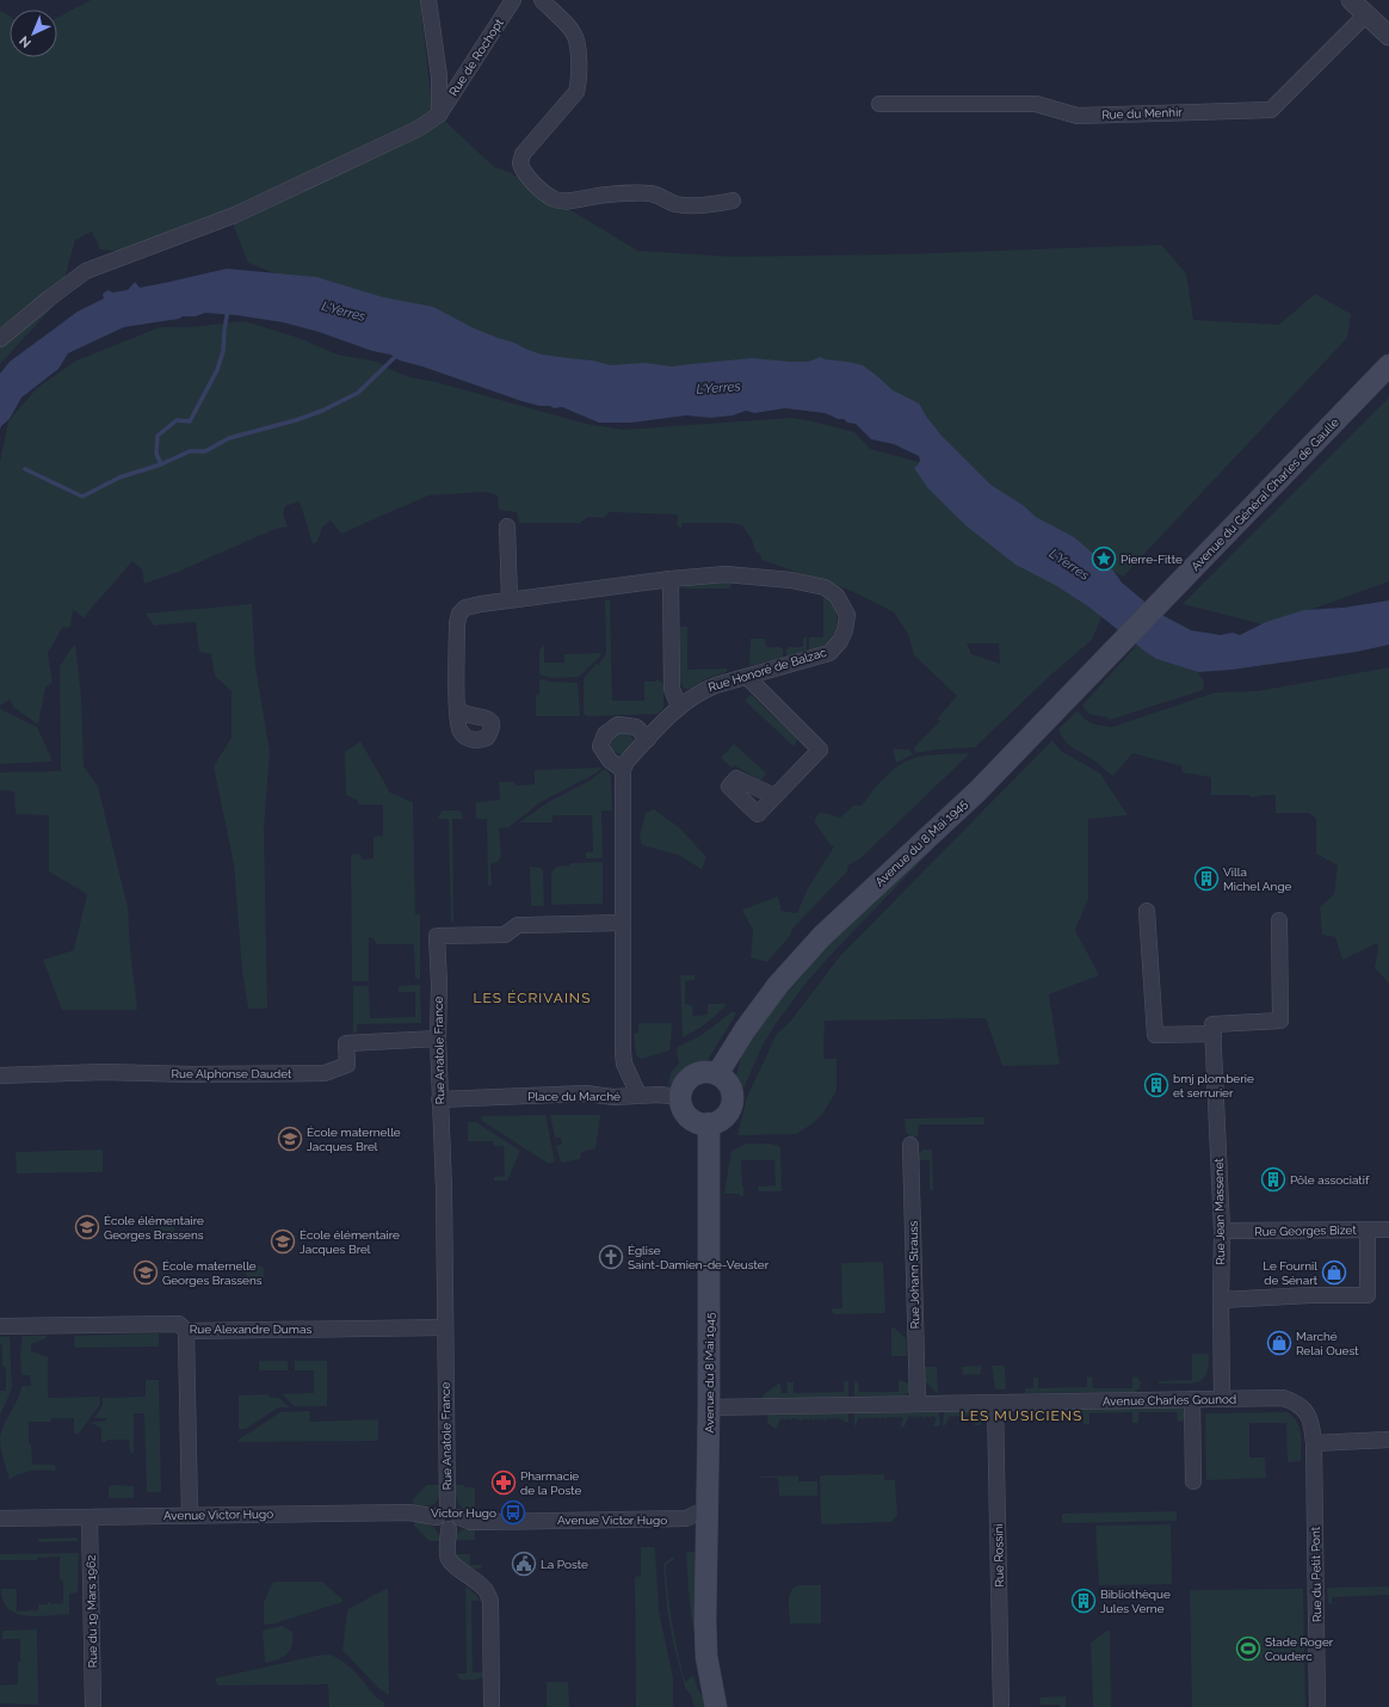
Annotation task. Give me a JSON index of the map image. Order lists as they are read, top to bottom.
{
  "streets": {
    "main road": ["Avenue du Général Charles de Gaulle", "Avenue du 8 Mai 1945"],
    "street": [
      "Rue de Rochopt",
      "Rue du Menhir",
      "Rue Honoré de Balzac",
      "Rue Anatole France",
      "Rue Alphonse Daudet",
      "Place du Marché",
      "Rue Jean Massenet",
      "Rue Georges Bizet",
      "Rue Johann Strauss",
      "Rue Alexandre Dumas",
      "Avenue Charles Gounod",
      "Avenue Victor Hugo",
      "Rue Rossini",
      "Rue du Petit Pont",
      "Rue du 19 Mars 1962"
    ]
  },
  "crossings": [
    ["Avenue du Général Charles de Gaulle", "Avenue du 8 Mai 1945"],
    ["Avenue du 8 Mai 1945", "Place du Marché"],
    ["Avenue du 8 Mai 1945", "Avenue Charles Gounod"],
    ["Avenue du 8 Mai 1945", "Avenue Victor Hugo"],
    ["Rue Anatole France", "Rue Alphonse Daudet"],
    ["Rue Anatole France", "Place du Marché"],
    ["Rue Anatole France", "Rue Alexandre Dumas"],
    ["Rue Anatole France", "Avenue Victor Hugo"],
    ["Rue Jean Massenet", "Rue Georges Bizet"],
    ["Rue Jean Massenet", "Avenue Charles Gounod"],
    ["Rue Johann Strauss", "Avenue Charles Gounod"],
    ["Avenue Charles Gounod", "Rue Rossini"],
    ["Avenue Charles Gounod", "Rue du Petit Pont"],
    ["Avenue Victor Hugo", "Rue du 19 Mars 1962"]
  ],
  "districts": ["LES ÉCRIVAINS", "LES MUSICIENS"],
  "water": ["L'Yerres"],
  "places": {
    "place": ["Pierre-Fitte"],
    "building": [
      "Villa Michel Ange",
      "bmj plomberie et serrurier",
      "Pôle associatif",
      "Bibliothèque Jules Verne"
    ],
    "school or university": [
      "École maternelle Jacques Brel",
      "École élémentaire Georges Brassens",
      "École élémentaire Jacques Brel",
      "École maternelle Georges Brassens"
    ],
    "church": ["Église Saint-Damien-de-Veuster"],
    "shop": ["Le Fournil de Sénart", "Marché Relai Ouest"],
    "pharmacy": ["Pharmacie de la Poste"],
    "bus stop": ["Victor Hugo"],
    "public building": ["La Poste"],
    "sports": ["Stade Roger Couderc"]
  },
  "north": "bottom left"
}
